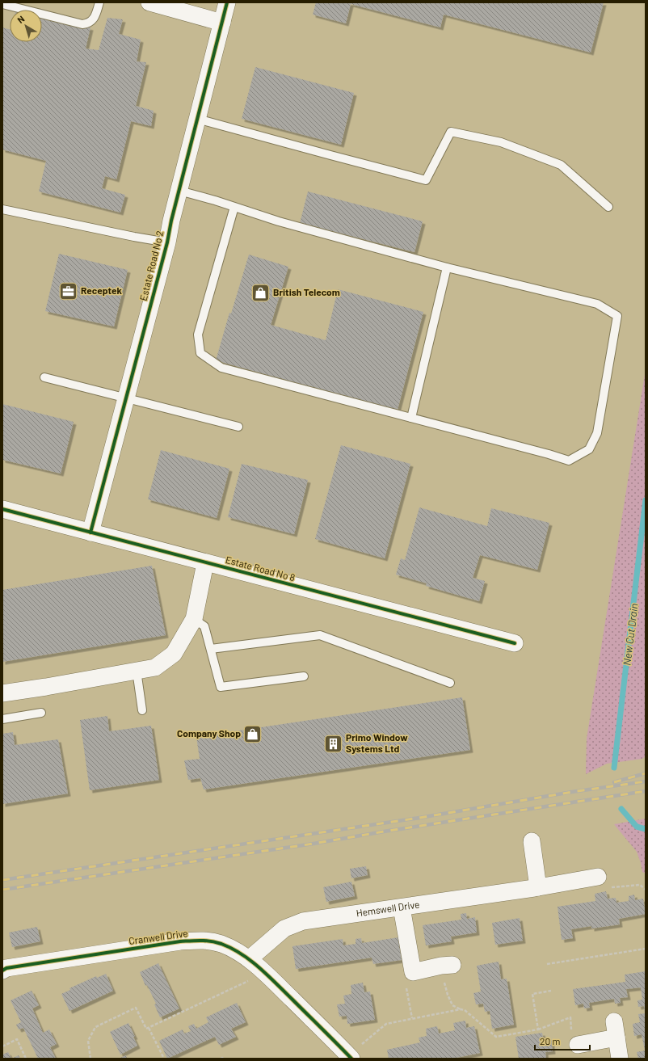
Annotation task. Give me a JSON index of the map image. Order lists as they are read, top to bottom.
{
  "streets": {
    "street": [
      "Estate Road No 2",
      "Estate Road No 8",
      "Hemswell Drive",
      "Cranwell Drive"
    ]
  },
  "crossings": [
    ["Estate Road No 2", "Estate Road No 8"],
    ["Hemswell Drive", "Cranwell Drive"]
  ],
  "water": ["New Cut Drain"],
  "places": {
    "office": ["Receptek"],
    "shop": ["British Telecom", "Company Shop"],
    "building": ["Primo Window Systems Ltd"]
  },
  "scale_bar": "20 m",
  "north": "top left"
}
